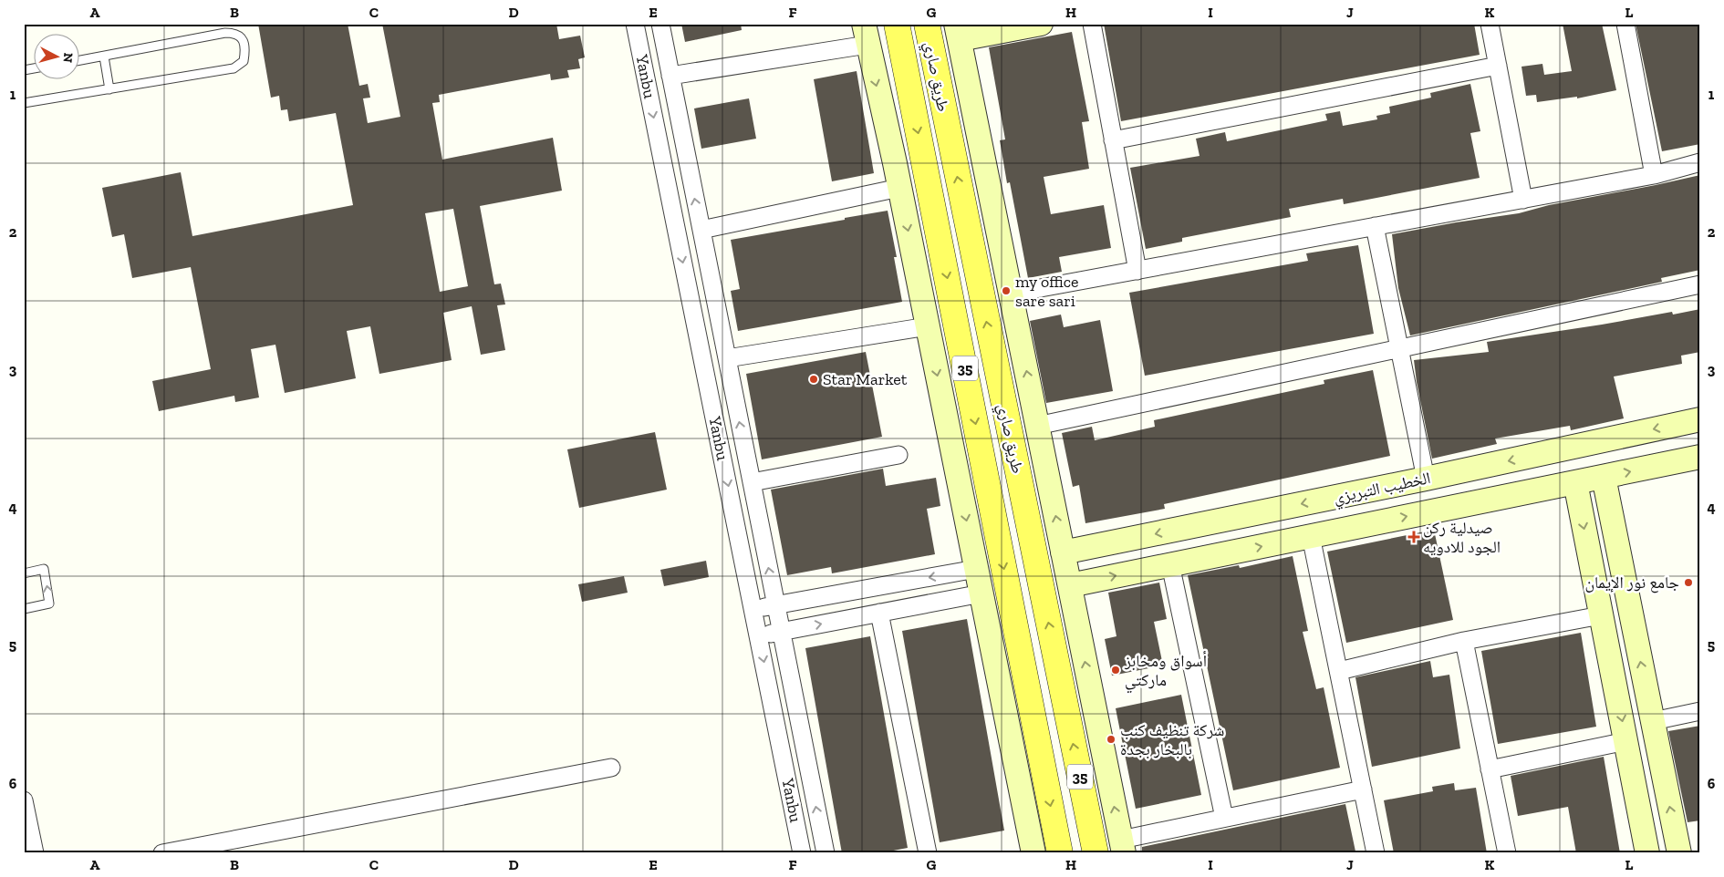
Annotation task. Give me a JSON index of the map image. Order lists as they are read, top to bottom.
{
  "streets": {
    "main road": ["طريق صاري", "35"],
    "street": ["Yanbu", "الخطيب التبريزي"]
  },
  "places": {
    "other": [
      "my office sare sari",
      "Star Market",
      "جامع نور الإيمان",
      "أسواق ومخابز ماركتي",
      "شركة تنظيف كنب بالبخار بجدة"
    ],
    "health": ["صيدلية ركن الجود للادويه"]
  },
  "north": "right",
  "grid": {
    "columns": [
      "A",
      "B",
      "C",
      "D",
      "E",
      "F",
      "G",
      "H",
      "I",
      "J",
      "K",
      "L"
    ],
    "rows": [
      "1",
      "2",
      "3",
      "4",
      "5",
      "6"
    ]
  }
}
